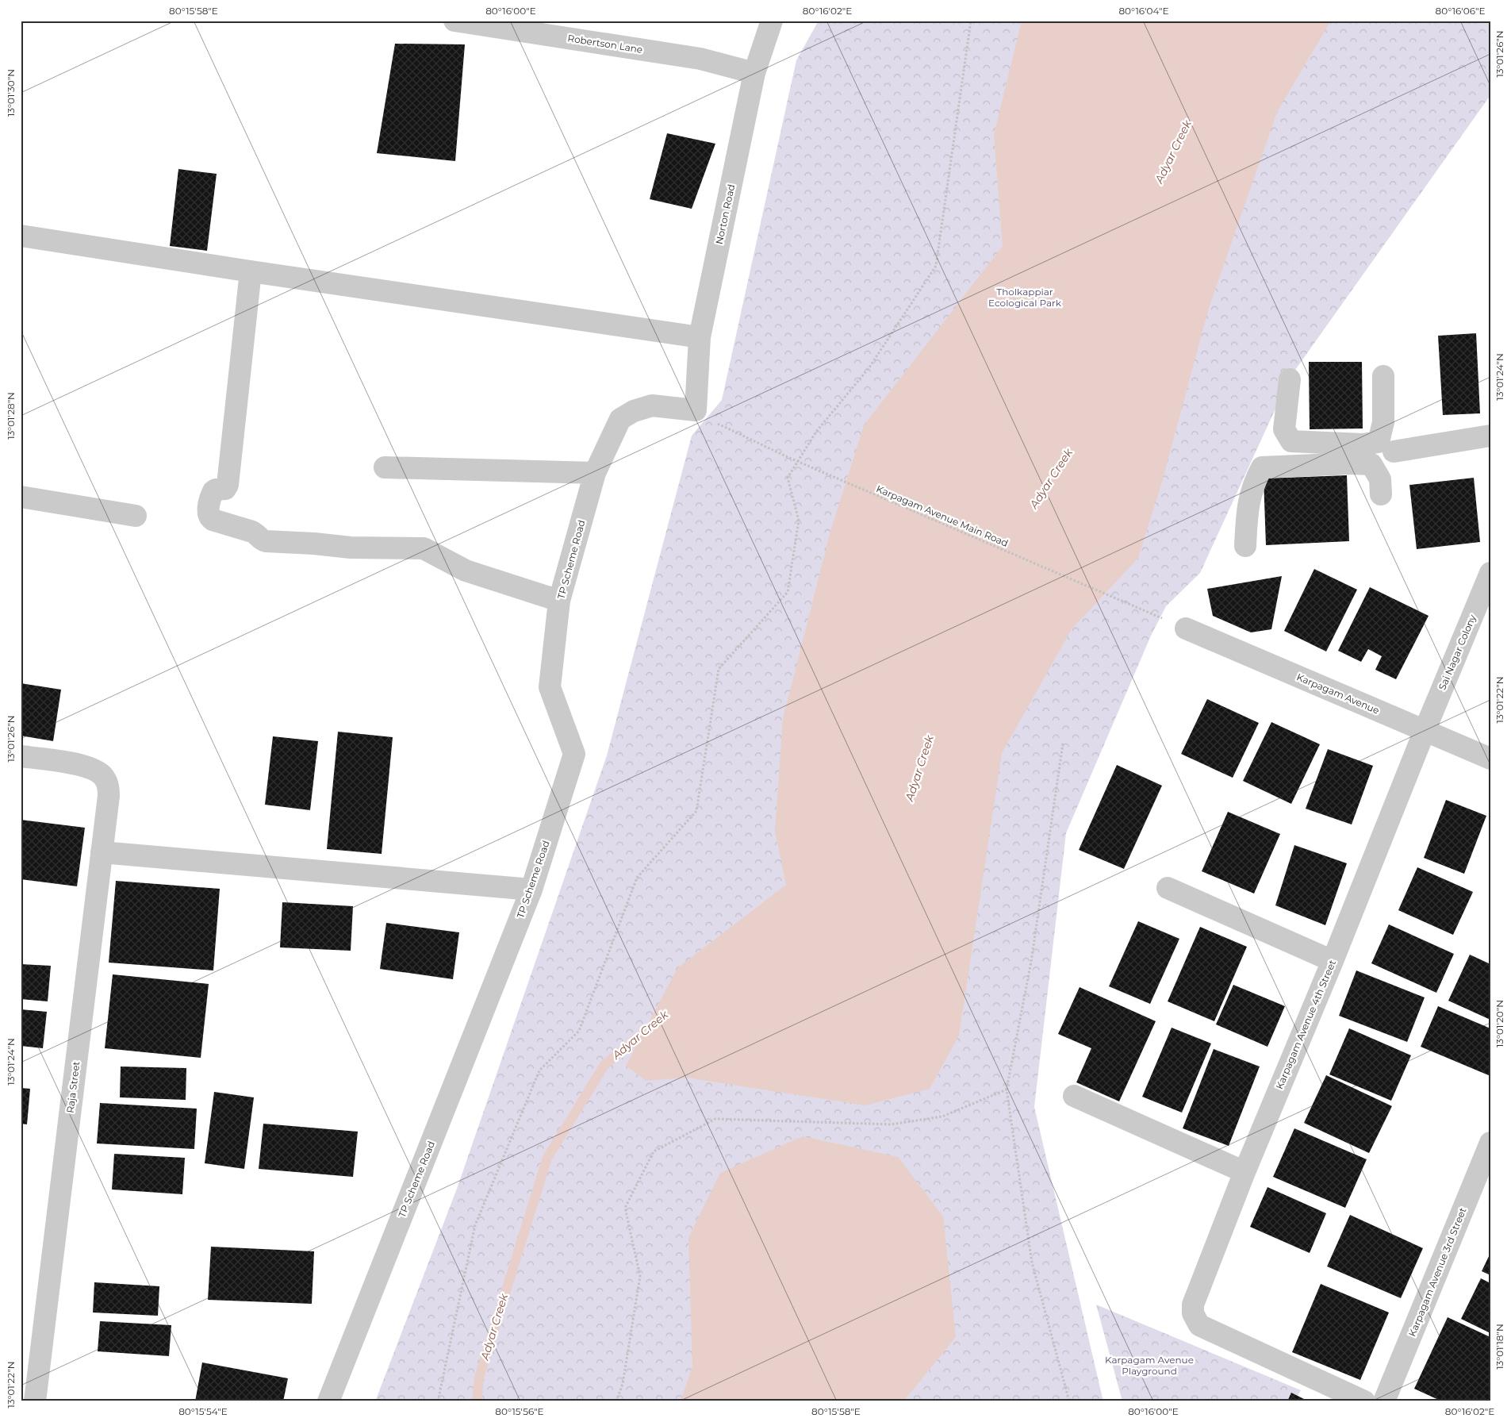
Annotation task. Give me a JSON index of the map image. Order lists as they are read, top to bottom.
{
  "streets": {
    "street": [
      "Robertson Lane",
      "Norton Road",
      "TP Scheme Road",
      "Sai Nagar Colony",
      "Karpagam Avenue",
      "Karpagam Avenue 4th Street",
      "Raja Street",
      "Karpagam Avenue 3rd Street"
    ],
    "path": ["Karpagam Avenue Main Road"]
  },
  "crossings": [
    ["Robertson Lane", "Norton Road"],
    ["Norton Road", "Karpagam Avenue Main Road"],
    ["Norton Road", "TP Scheme Road"],
    ["Karpagam Avenue Main Road", "TP Scheme Road"],
    ["Karpagam Avenue Main Road", "Karpagam Avenue"],
    ["Sai Nagar Colony", "Karpagam Avenue"],
    ["Sai Nagar Colony", "Karpagam Avenue 4th Street"],
    ["Karpagam Avenue", "Karpagam Avenue 4th Street"]
  ],
  "water": ["Adyar Creek"],
  "parks": ["Tholkappiar Ecological Park", "Karpagam Avenue Playground"],
  "coordinates": [
    "80°15'58\"E",
    "80°16'00\"E",
    "80°16'02\"E",
    "80°16'04\"E",
    "80°16'06\"E",
    "13°01'26\"N",
    "13°01'30\"N",
    "13°01'24\"N",
    "13°01'28\"N",
    "13°01'22\"N",
    "13°01'20\"N",
    "13°01'18\"N",
    "80°15'54\"E",
    "80°15'56\"E"
  ]
}
